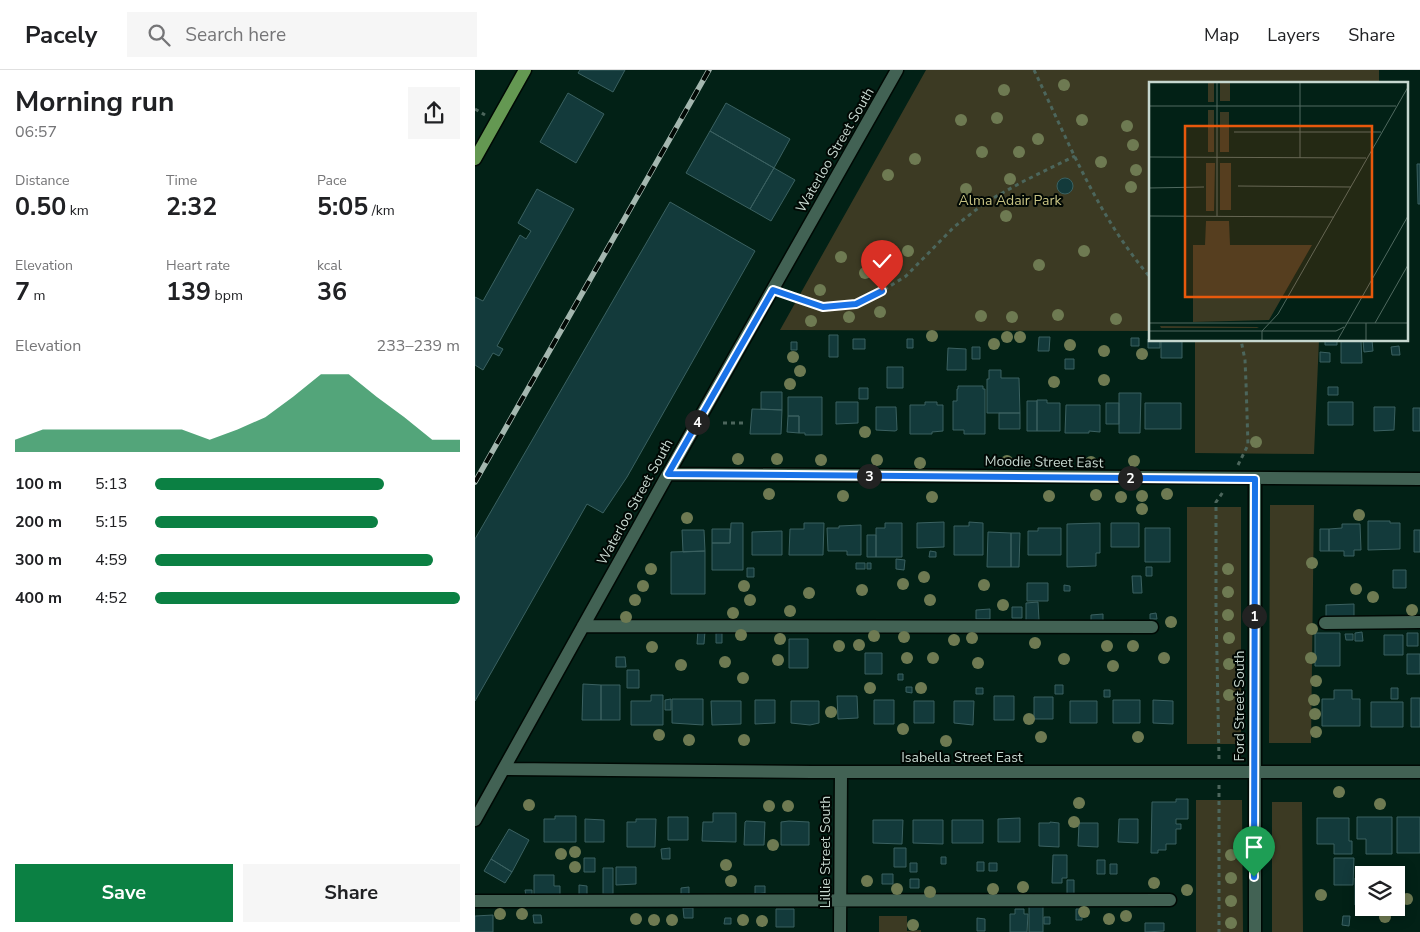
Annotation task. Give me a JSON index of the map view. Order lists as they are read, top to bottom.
{
  "streets": {
    "street": [
      "Waterloo Street South",
      "Moodie Street East",
      "Ford Street South",
      "Isabella Street East",
      "Lillie Street South"
    ]
  },
  "crossings": [
    ["Waterloo Street South", "Moodie Street East"],
    ["Waterloo Street South", "Isabella Street East"],
    ["Moodie Street East", "Ford Street South"],
    ["Ford Street South", "Isabella Street East"],
    ["Isabella Street East", "Lillie Street South"]
  ],
  "parks": ["Alma Adair Park"],
  "page": {
    "header": "Pacely",
    "search": "Search here",
    "nav": ["Map", "Layers", "Share"],
    "heading": ["Morning run", "06:57"],
    "stats": [
      ["Distance", "0.50 km"],
      ["Time", "2:32"],
      ["Pace", "5:05 /km"],
      ["Elevation", "7 m"],
      ["Heart rate", "139 bpm"],
      ["kcal", "36"]
    ],
    "chart": ["Elevation", "233–239 m"],
    "pins": [
      "4",
      "3",
      "2",
      "1"
    ],
    "list": [
      {
        "name": "100 m",
        "note": "5:13"
      },
      {
        "name": "200 m",
        "note": "5:15"
      },
      {
        "name": "300 m",
        "note": "4:59"
      },
      {
        "name": "400 m",
        "note": "4:52"
      }
    ],
    "buttons": ["Save", "Share"]
  }
}
